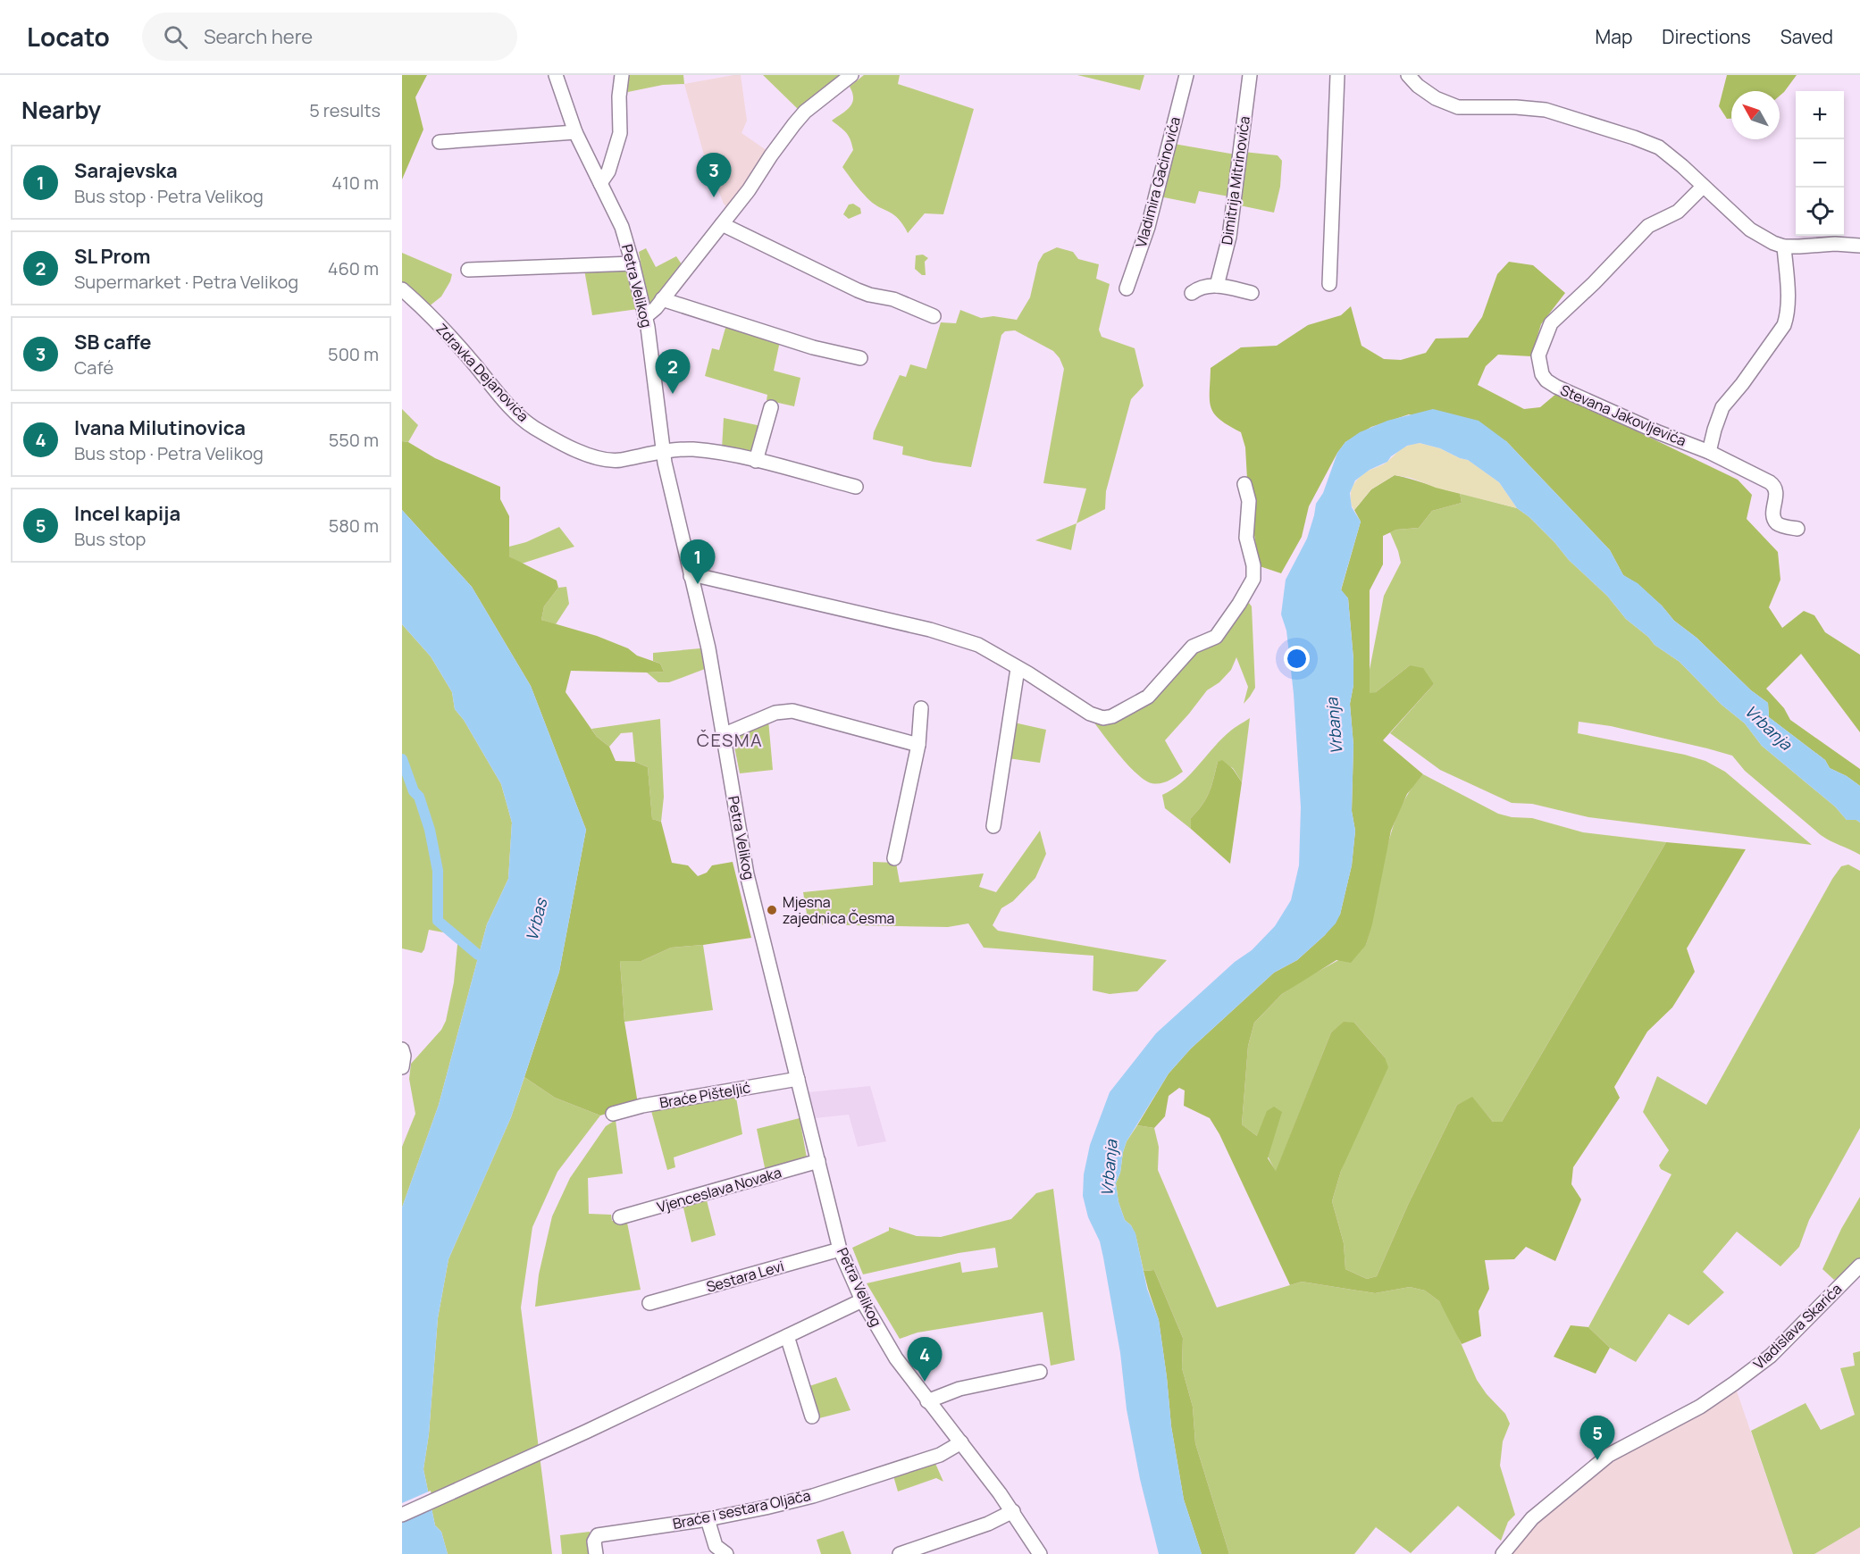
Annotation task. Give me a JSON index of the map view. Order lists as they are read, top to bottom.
{
  "streets": {
    "street": [
      "Dimitrija Mitrinovića",
      "Vladimira Gaćinovića",
      "Petra Velikog",
      "Zdravka Dejanovića",
      "Stevana Jakovljevića",
      "Braće Pišteljić",
      "Vjenceslava Novaka",
      "Sestara Levi",
      "Vladislava Skarića",
      "Braće i sestara Oljača"
    ]
  },
  "crossings": [
    ["Petra Velikog", "Zdravka Dejanovića"],
    ["Petra Velikog", "Braće Pišteljić"],
    ["Petra Velikog", "Vjenceslava Novaka"],
    ["Petra Velikog", "Sestara Levi"],
    ["Petra Velikog", "Braće i sestara Oljača"]
  ],
  "districts": ["ČESMA"],
  "water": ["Vrbanja", "Vrbas"],
  "places": ["Mjesna zajednica Česma"],
  "north": "top left",
  "page": {
    "header": "Locato",
    "search": "Search here",
    "nav": ["Map", "Directions", "Saved"],
    "heading": ["Nearby", "5 results"],
    "map_buttons": ["+", "−"],
    "list": [
      {
        "mark": "1",
        "name": "Sarajevska",
        "note": "Bus stop · Petra Velikog",
        "value": "410 m"
      },
      {
        "mark": "2",
        "name": "SL Prom",
        "note": "Supermarket · Petra Velikog",
        "value": "460 m"
      },
      {
        "mark": "3",
        "name": "SB caffe",
        "note": "Café",
        "value": "500 m"
      },
      {
        "mark": "4",
        "name": "Ivana Milutinovica",
        "note": "Bus stop · Petra Velikog",
        "value": "550 m"
      },
      {
        "mark": "5",
        "name": "Incel kapija",
        "note": "Bus stop",
        "value": "580 m"
      }
    ],
    "pins": [
      "3",
      "2",
      "1",
      "4",
      "5"
    ]
  }
}
